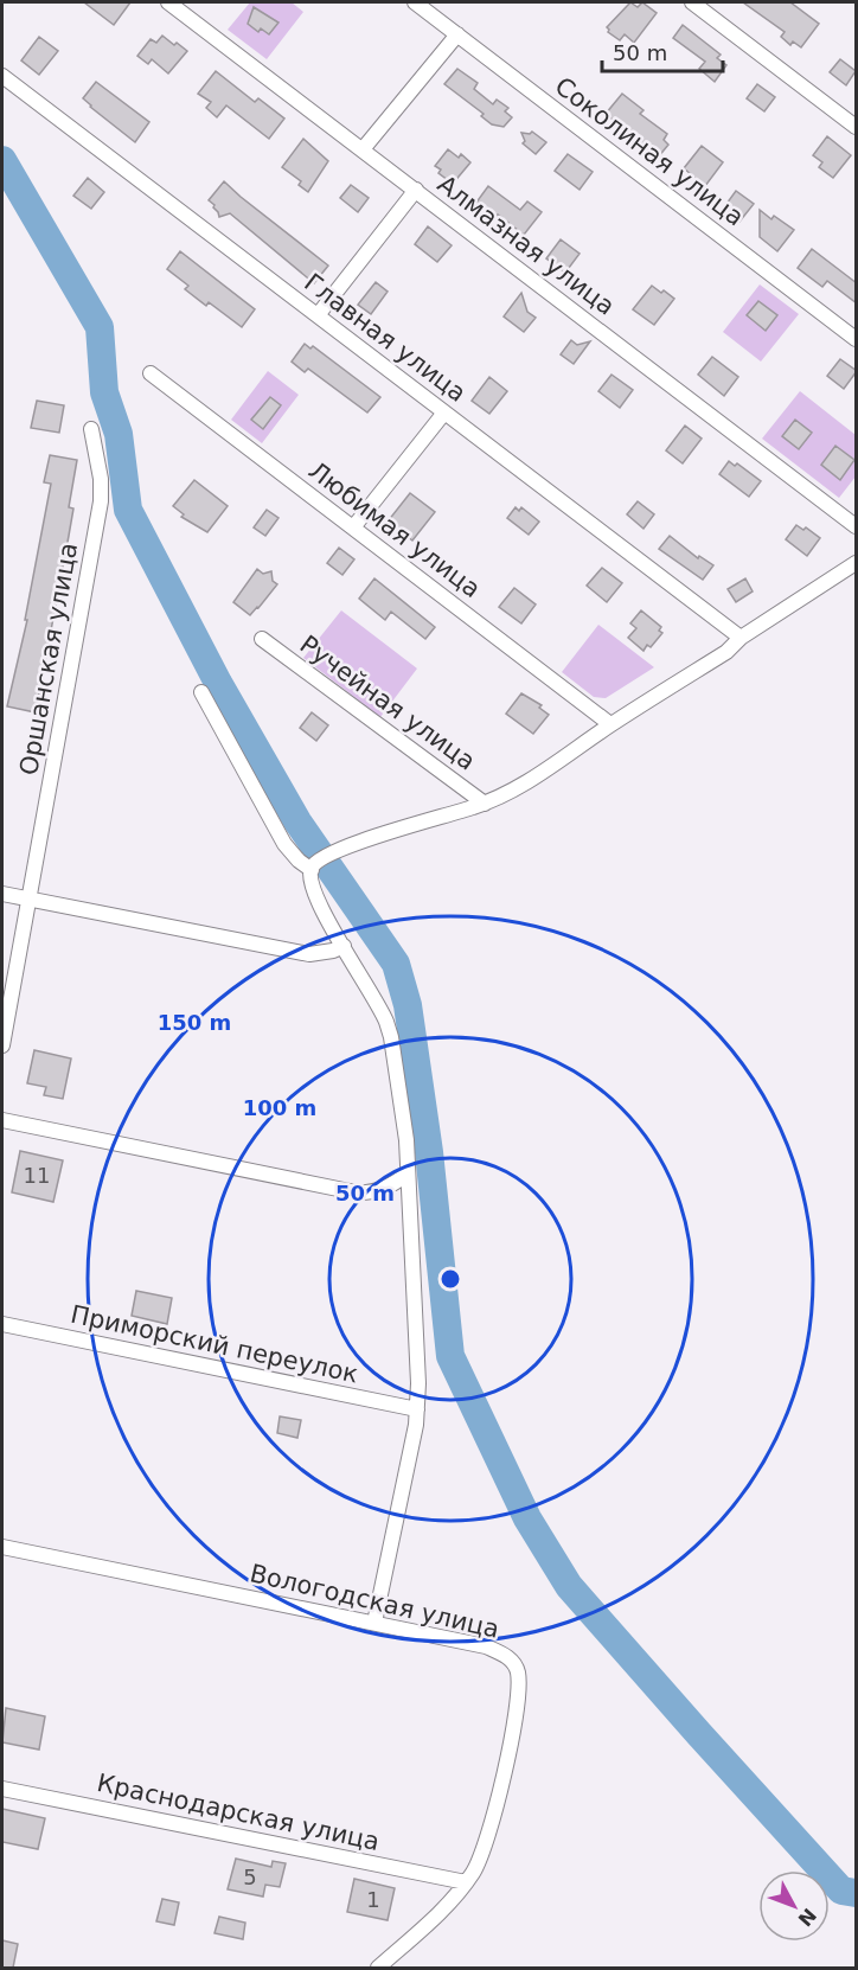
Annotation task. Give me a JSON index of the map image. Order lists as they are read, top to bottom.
{
  "streets": {
    "street": [
      "Соколиная улица",
      "Алмазная улица",
      "Главная улица",
      "Любимая улица",
      "Оршанская улица",
      "Ручейная улица",
      "Приморский переулок",
      "Вологодская улица",
      "Краснодарская улица"
    ]
  },
  "crossings": [
    ["Вологодская улица", "Краснодарская улица"]
  ],
  "house_numbers": ["11", "5", "1"],
  "scale_bar": "50 m",
  "north": "bottom right",
  "rings": ["150 m", "100 m", "50 m"]
}
